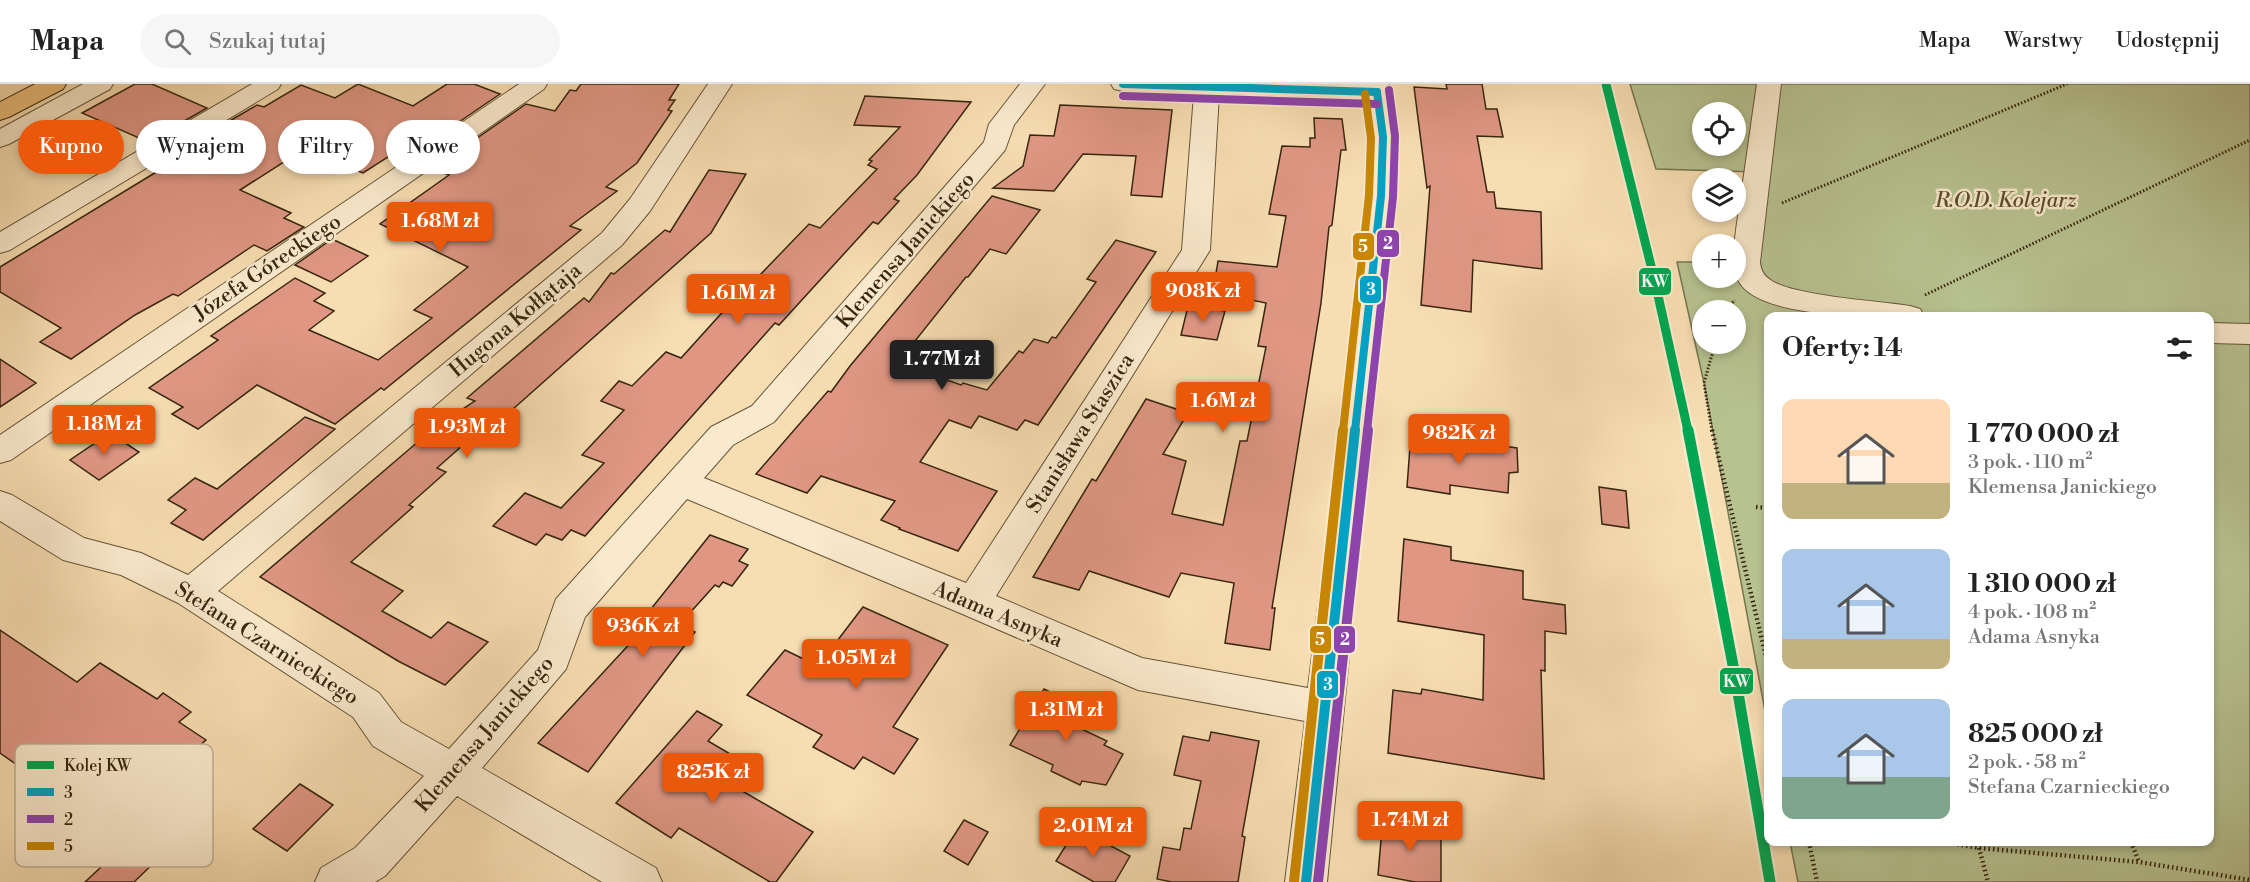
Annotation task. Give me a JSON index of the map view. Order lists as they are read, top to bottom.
{
  "streets": {
    "street": [
      "Klemensa Janickiego",
      "Józefa Góreckiego",
      "Hugona Kołłątaja",
      "Stanisława Staszica",
      "Adama Asnyka",
      "Stefana Czarnieckiego"
    ]
  },
  "crossings": [
    ["Klemensa Janickiego", "Adama Asnyka"],
    ["Klemensa Janickiego", "Stefana Czarnieckiego"],
    ["Hugona Kołłątaja", "Stefana Czarnieckiego"],
    ["Stanisława Staszica", "Adama Asnyka"]
  ],
  "parks": ["R.O.D. Kolejarz"],
  "lines": [
    "rail line KW",
    "transit line 3",
    "transit line 2",
    "transit line 5"
  ],
  "legend": [
    "Kolej KW",
    "3",
    "2",
    "5"
  ],
  "page": {
    "header": "Mapa",
    "search": "Szukaj tutaj",
    "nav": ["Mapa", "Warstwy", "Udostępnij"],
    "map_buttons": ["+", "−"],
    "chip": [
      "Kupno",
      "Wynajem",
      "Filtry",
      "Nowe"
    ],
    "price": [
      "1.68M zł",
      "908K zł",
      "1.61M zł",
      "1.77M zł",
      "1.6M zł",
      "1.18M zł",
      "1.93M zł",
      "982K zł",
      "936K zł",
      "1.05M zł",
      "1.31M zł",
      "825K zł",
      "1.74M zł",
      "2.01M zł"
    ],
    "heading": "Oferty: 14",
    "list": [
      {
        "name": "1 770 000 zł",
        "note": "3 pok. · 110 m² · Klemensa Janickiego"
      },
      {
        "name": "1 310 000 zł",
        "note": "4 pok. · 108 m² · Adama Asnyka"
      },
      {
        "name": "825 000 zł",
        "note": "2 pok. · 58 m² · Stefana Czarnieckiego"
      }
    ]
  }
}
